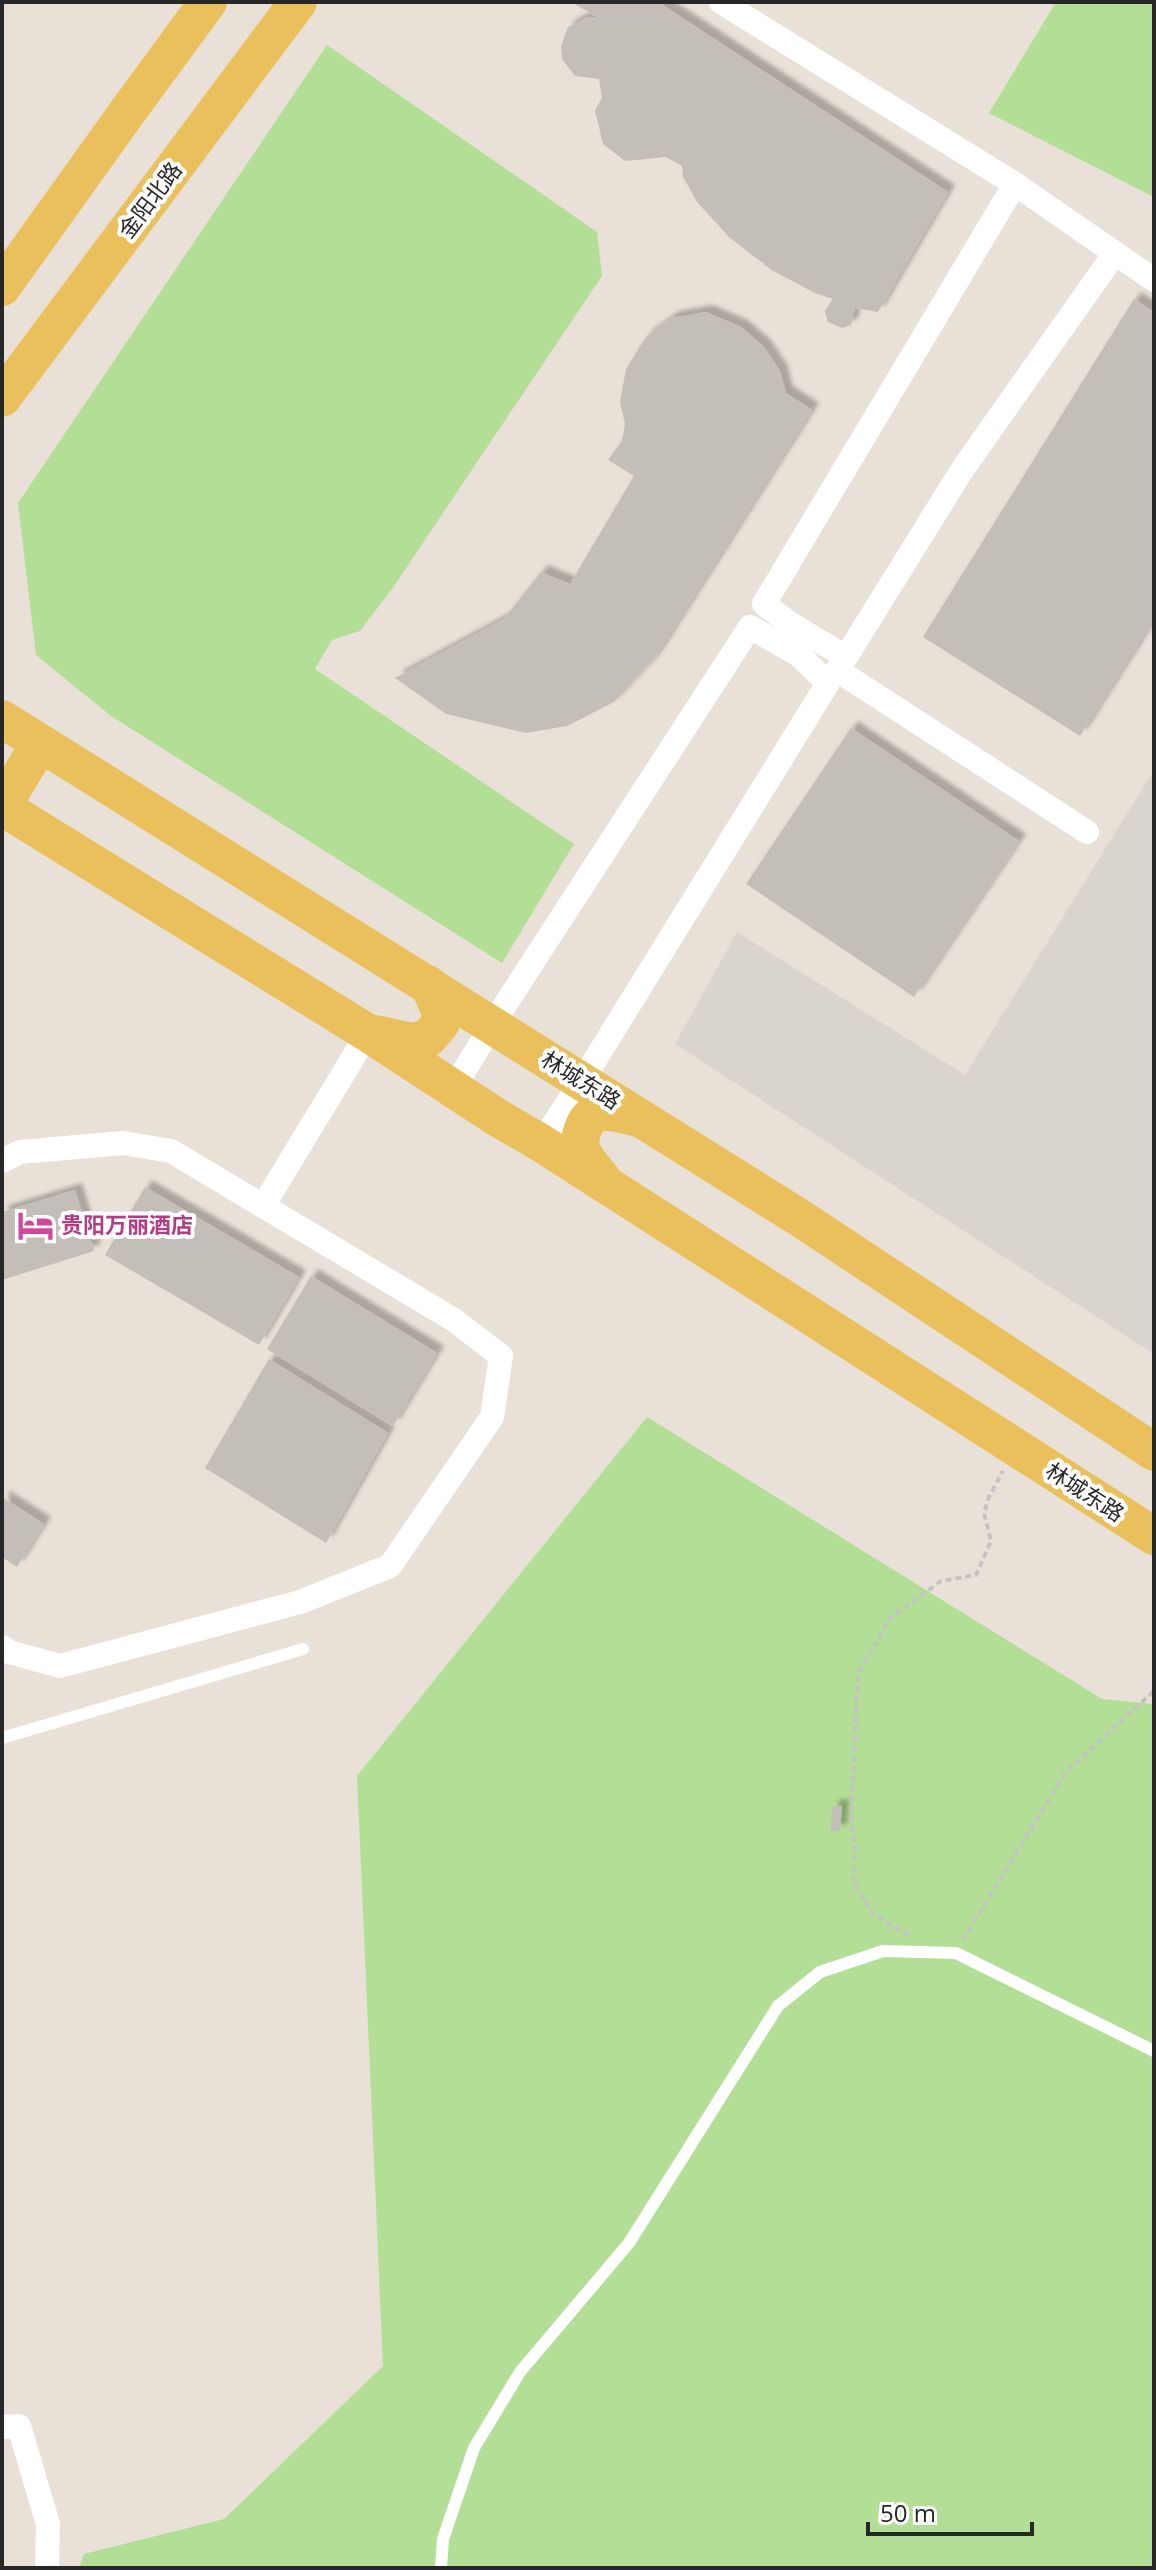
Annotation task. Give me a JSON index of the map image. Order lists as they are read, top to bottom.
{
  "streets": {
    "main road": ["金阳北路", "林城东路"]
  },
  "places": {
    "hotel": ["贵阳万丽酒店"]
  },
  "scale_bar": "50 m"
}
